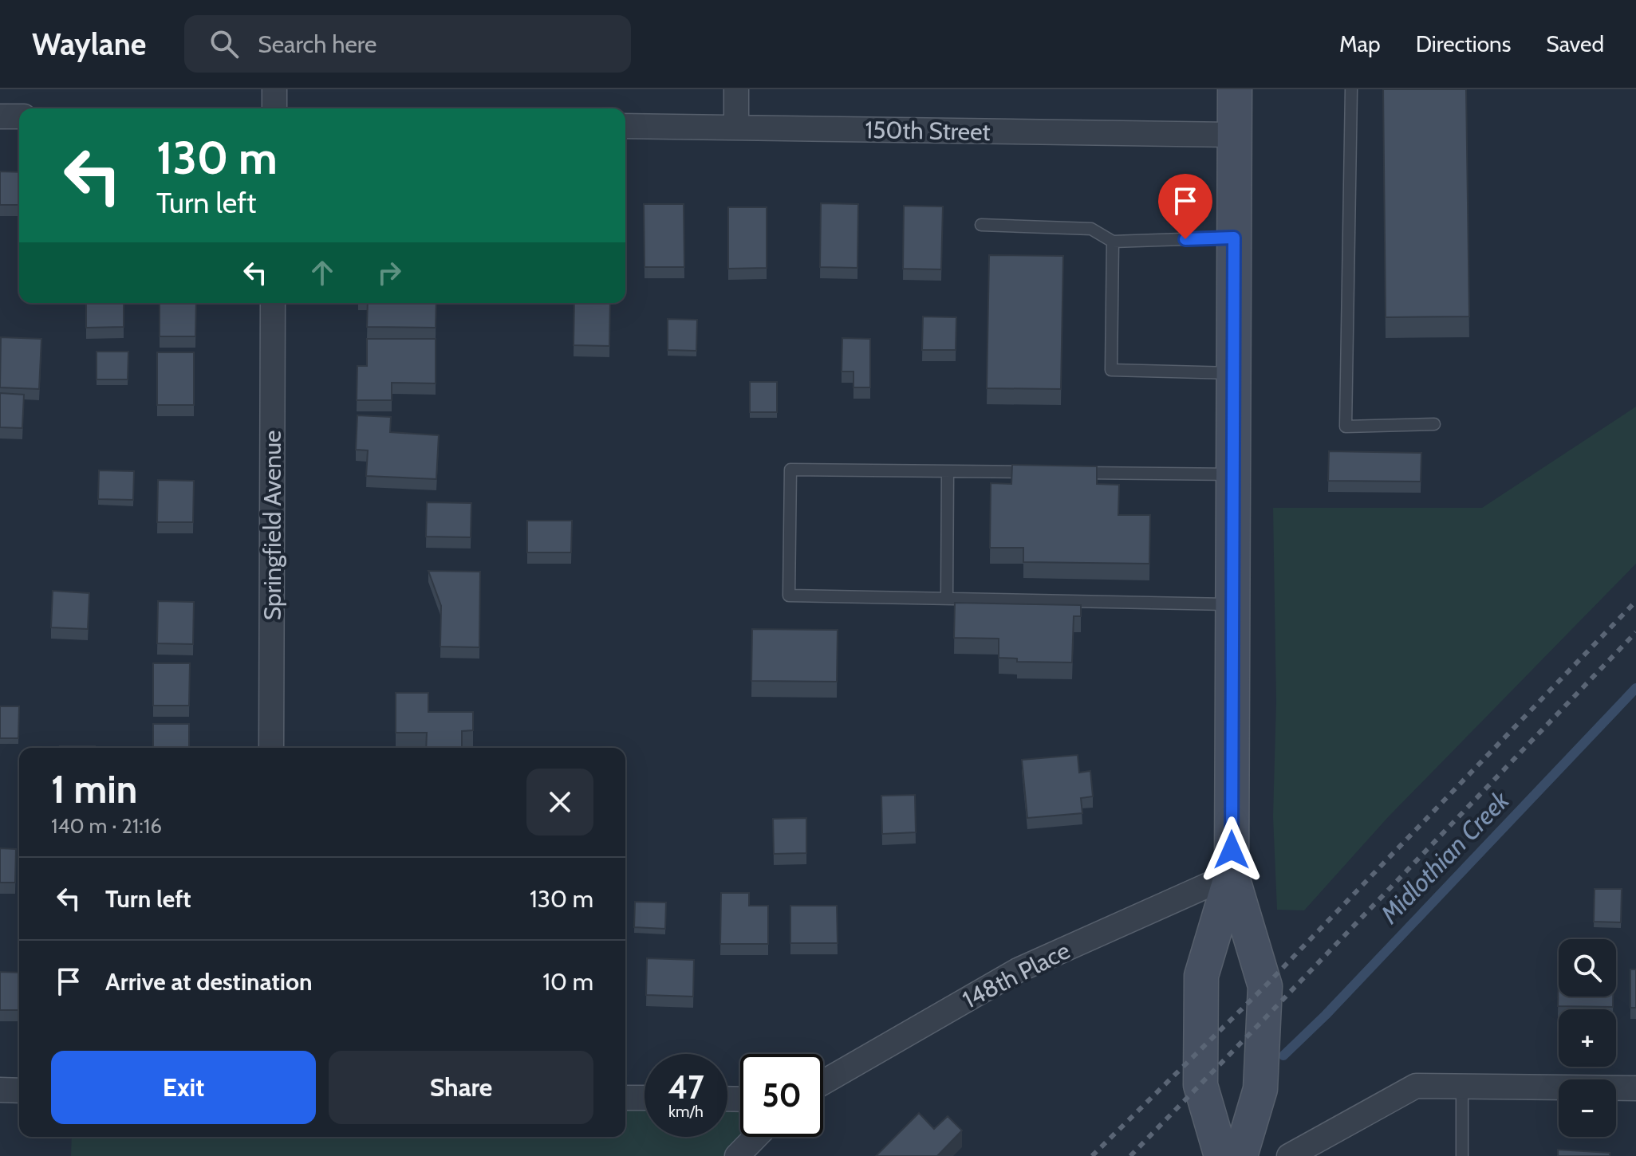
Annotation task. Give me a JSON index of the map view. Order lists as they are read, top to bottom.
{
  "streets": {
    "street": ["150th Street", "Springfield Avenue", "148th Place"]
  },
  "water": ["Midlothian Creek"],
  "page": {
    "header": "Waylane",
    "search": "Search here",
    "nav": ["Map", "Directions", "Saved"],
    "turn": ["130 m", "Turn left"],
    "heading": ["1 min", "140 m · 21:16"],
    "list": [
      {
        "name": "Turn left",
        "value": "130 m"
      },
      {
        "name": "Arrive at destination",
        "value": "10 m"
      }
    ],
    "map_buttons": ["+", "−"],
    "buttons": ["Exit", "Share"],
    "speed": "47 km/h",
    "limit": "50"
  }
}
